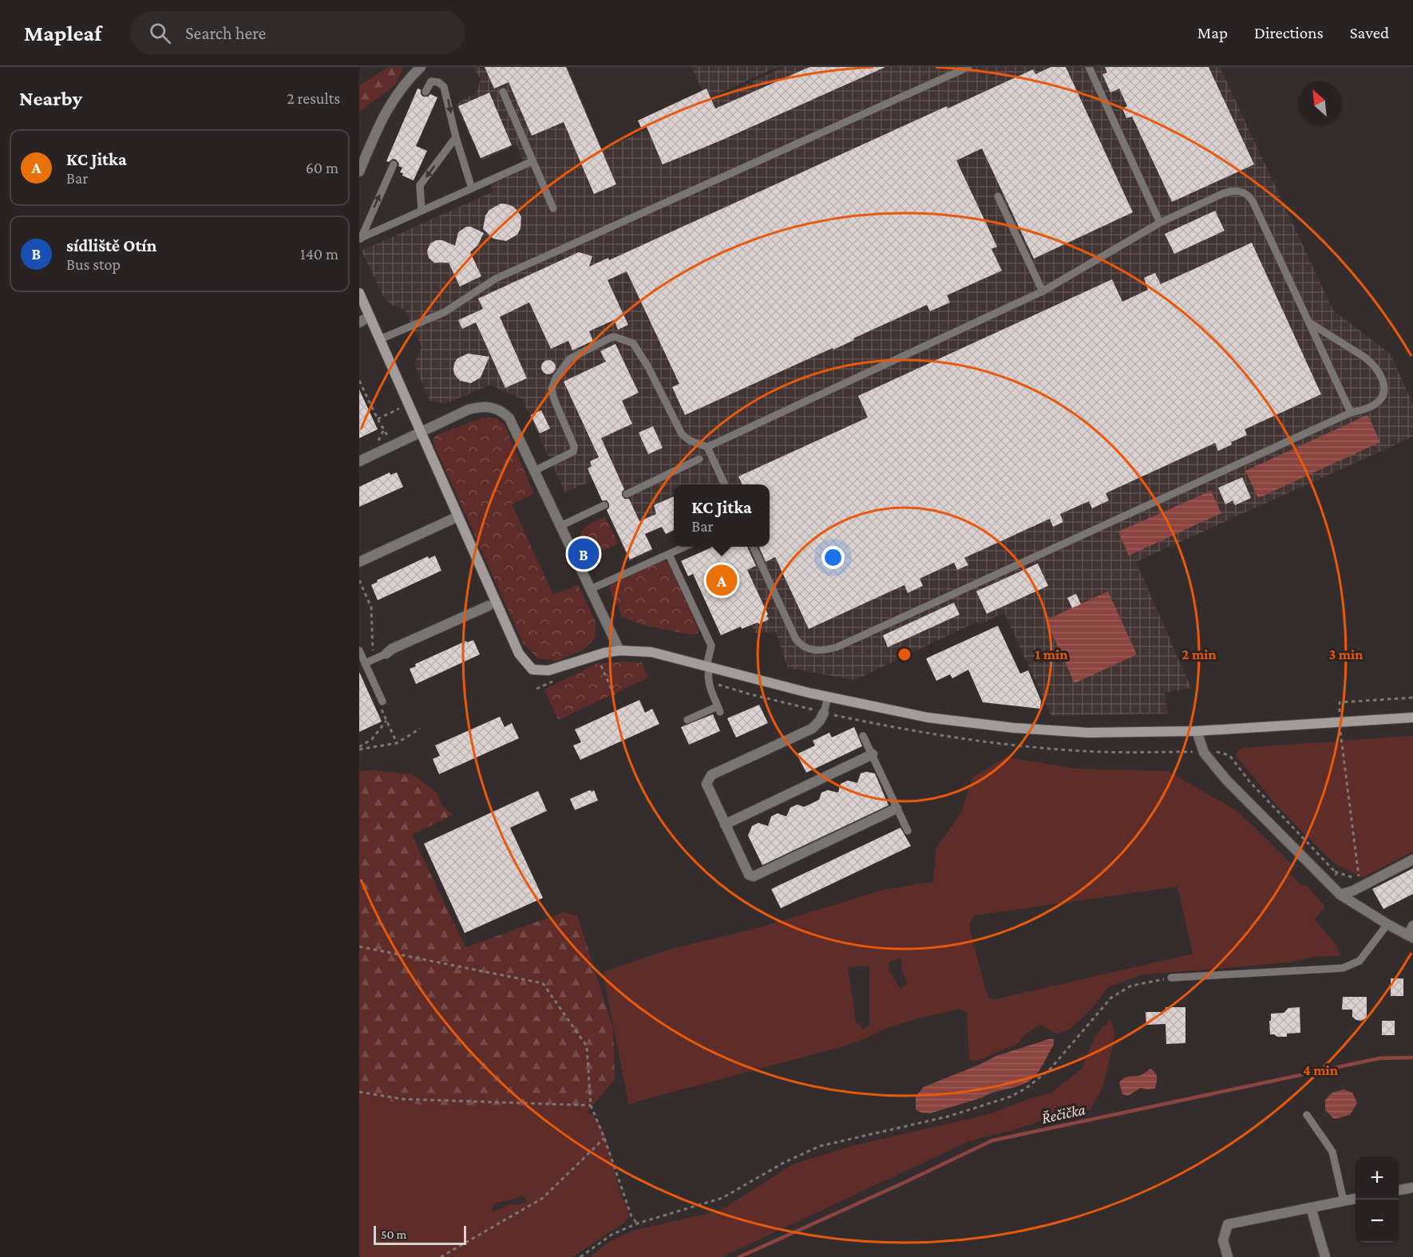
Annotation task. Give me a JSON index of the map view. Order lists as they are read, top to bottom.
{
  "water": ["Řečička"],
  "scale_bar": "50 m",
  "north": "top left",
  "page": {
    "header": "Mapleaf",
    "search": "Search here",
    "nav": ["Map", "Directions", "Saved"],
    "heading": ["Nearby", "2 results"],
    "list": [
      {
        "mark": "A",
        "name": "KC Jitka",
        "note": "Bar",
        "value": "60 m"
      },
      {
        "mark": "B",
        "name": "sídliště Otín",
        "note": "Bus stop",
        "value": "140 m"
      }
    ],
    "popup": ["KC Jitka", "Bar"],
    "pins": ["B", "A"],
    "map_buttons": ["+", "−"],
    "scale": "50 m"
  },
  "rings": [
    "1 min",
    "2 min",
    "3 min",
    "4 min"
  ]
}
